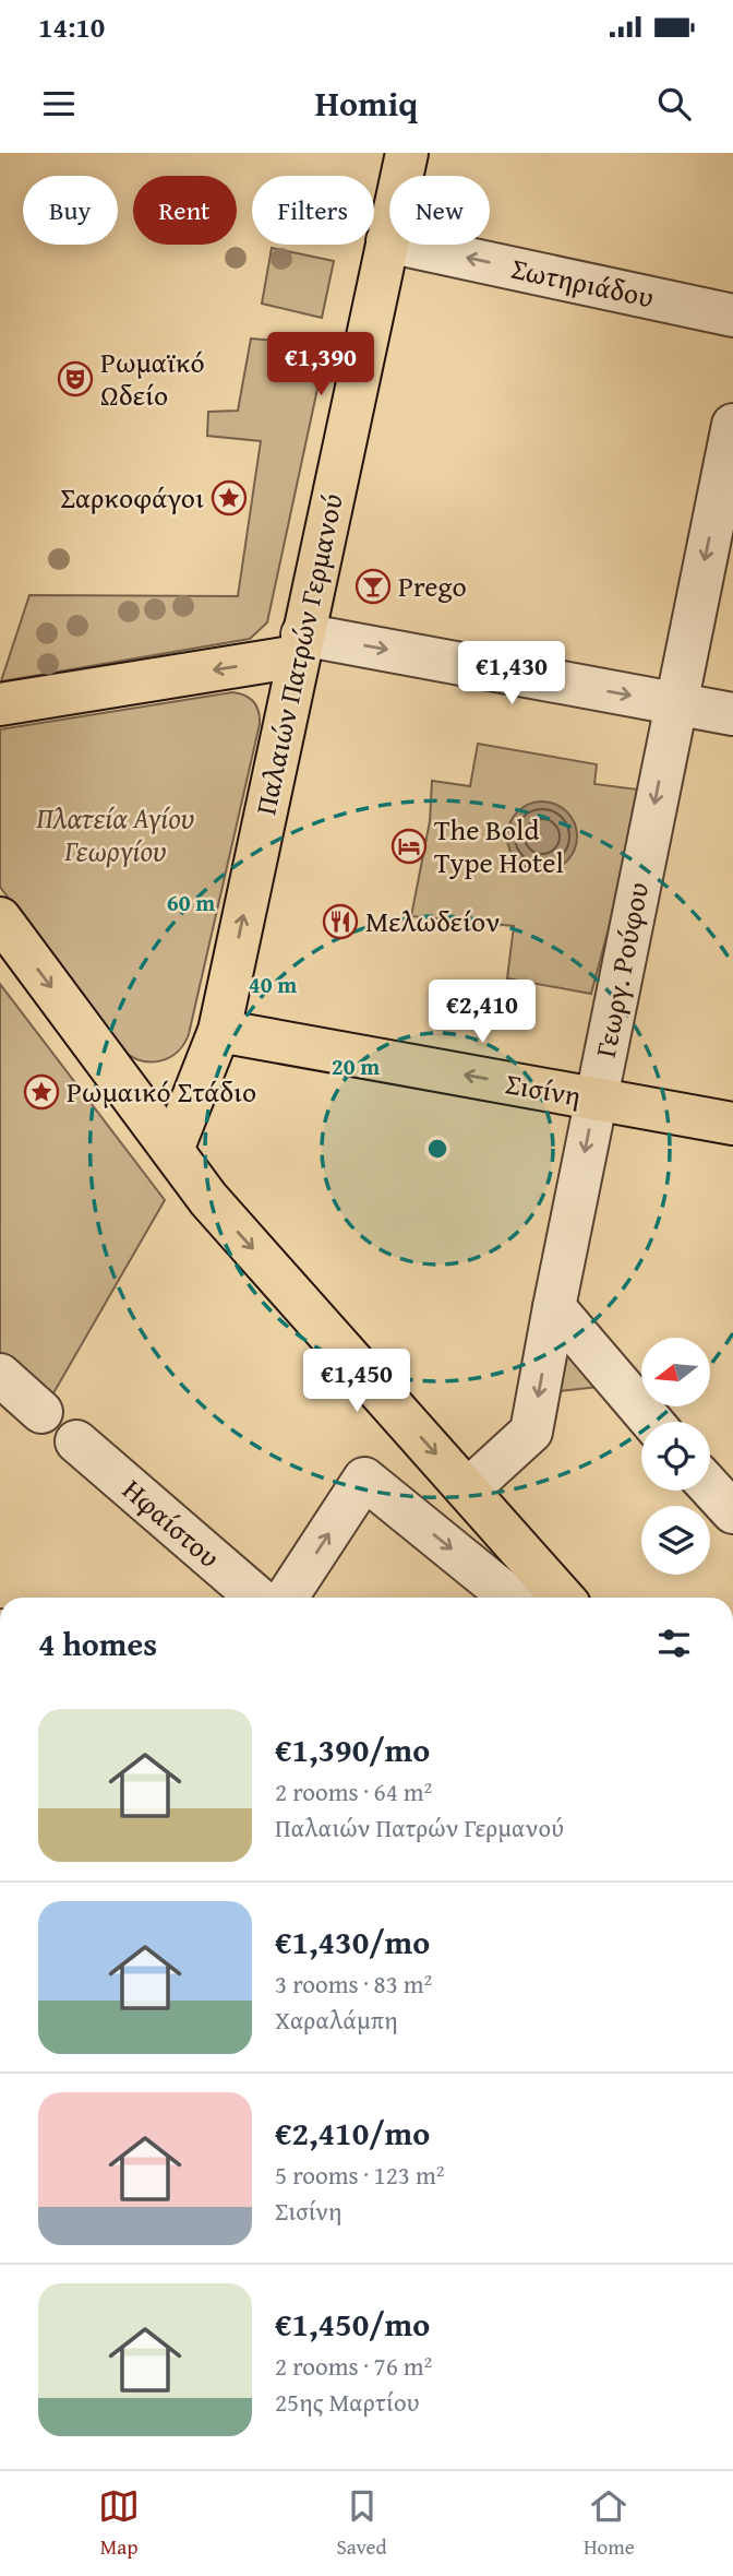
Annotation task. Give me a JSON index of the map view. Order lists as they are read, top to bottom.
{
  "streets": {
    "main road": ["Παλαιών Πατρών Γερμανού", "Σισίνη"],
    "street": ["Σωτηριάδου", "Γεωργ. Ρούφου", "Ηφαίστου"]
  },
  "crossings": [
    ["Σωτηριάδου", "Παλαιών Πατρών Γερμανού"],
    ["Παλαιών Πατρών Γερμανού", "Σισίνη"],
    ["Γεωργ. Ρούφου", "Σισίνη"]
  ],
  "one_way": [
    "Σωτηριάδου",
    "Παλαιών Πατρών Γερμανού",
    "Γεωργ. Ρούφου",
    "Σισίνη"
  ],
  "parks": ["Πλατεία Αγίου Γεωργίου"],
  "places": {
    "theatre": ["Ρωμαϊκό Ωδείο"],
    "place": ["Σαρκοφάγοι", "Ρωμαικό Στάδιο"],
    "bar": ["Prego"],
    "hotel": ["The Bold Type Hotel"],
    "restaurant": ["Μελωδείον"]
  },
  "north": "left",
  "page": {
    "status": "14:10",
    "header": "Homiq",
    "chip": [
      "Buy",
      "Rent",
      "Filters",
      "New"
    ],
    "price": [
      "€1,390",
      "€1,430",
      "€2,410",
      "€1,450"
    ],
    "heading": "4 homes",
    "list": [
      {
        "name": "€1,390/mo",
        "note": "2 rooms · 64 m² · Παλαιών Πατρών Γερμανού"
      },
      {
        "name": "€1,430/mo",
        "note": "3 rooms · 83 m² · Χαραλάμπη"
      },
      {
        "name": "€2,410/mo",
        "note": "5 rooms · 123 m² · Σισίνη"
      },
      {
        "name": "€1,450/mo",
        "note": "2 rooms · 76 m² · 25ης Μαρτίου"
      }
    ],
    "tabs": ["Map", "Saved", "Home"]
  },
  "rings": ["60 m", "40 m", "20 m"]
}
